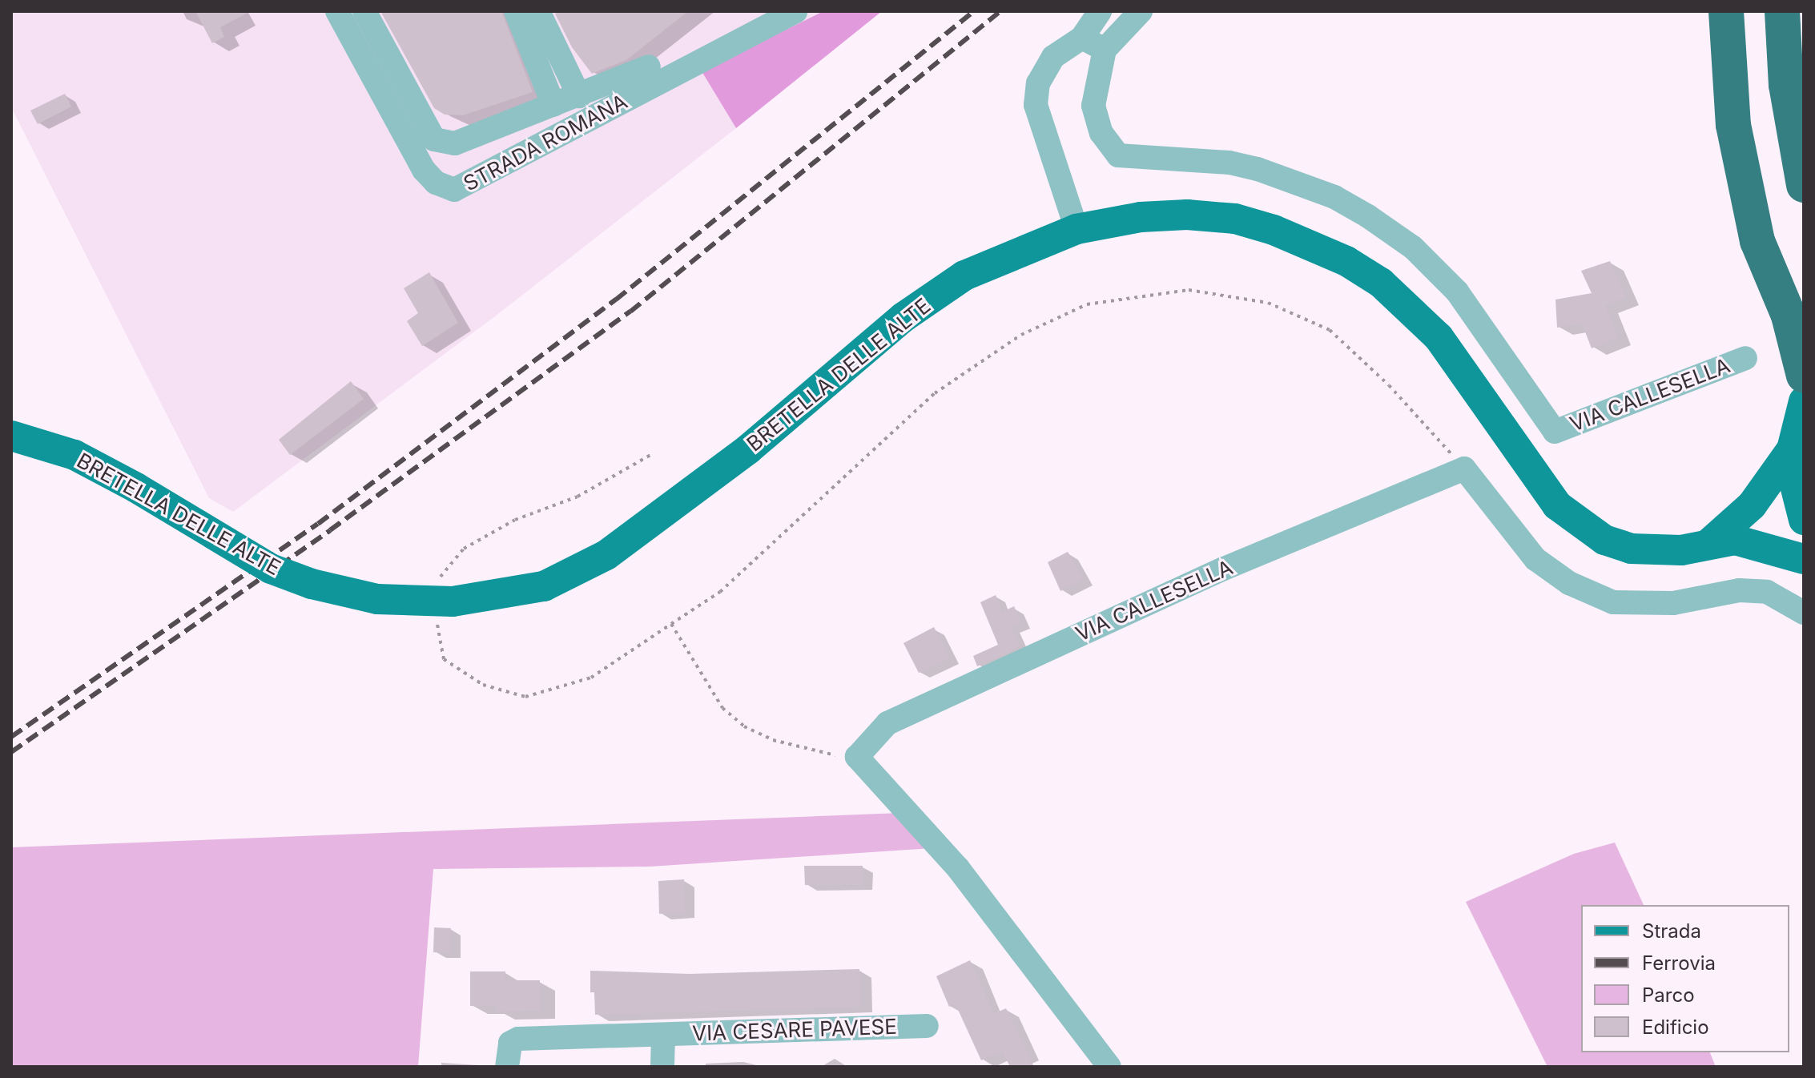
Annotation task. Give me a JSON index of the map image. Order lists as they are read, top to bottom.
{
  "streets": {
    "main road": ["BRETELLA DELLE ALTE"],
    "street": ["STRADA ROMANA", "VIA CALLESELLA", "VIA CESARE PAVESE"]
  },
  "legend": [
    "Strada",
    "Ferrovia",
    "Parco",
    "Edificio"
  ]
}
